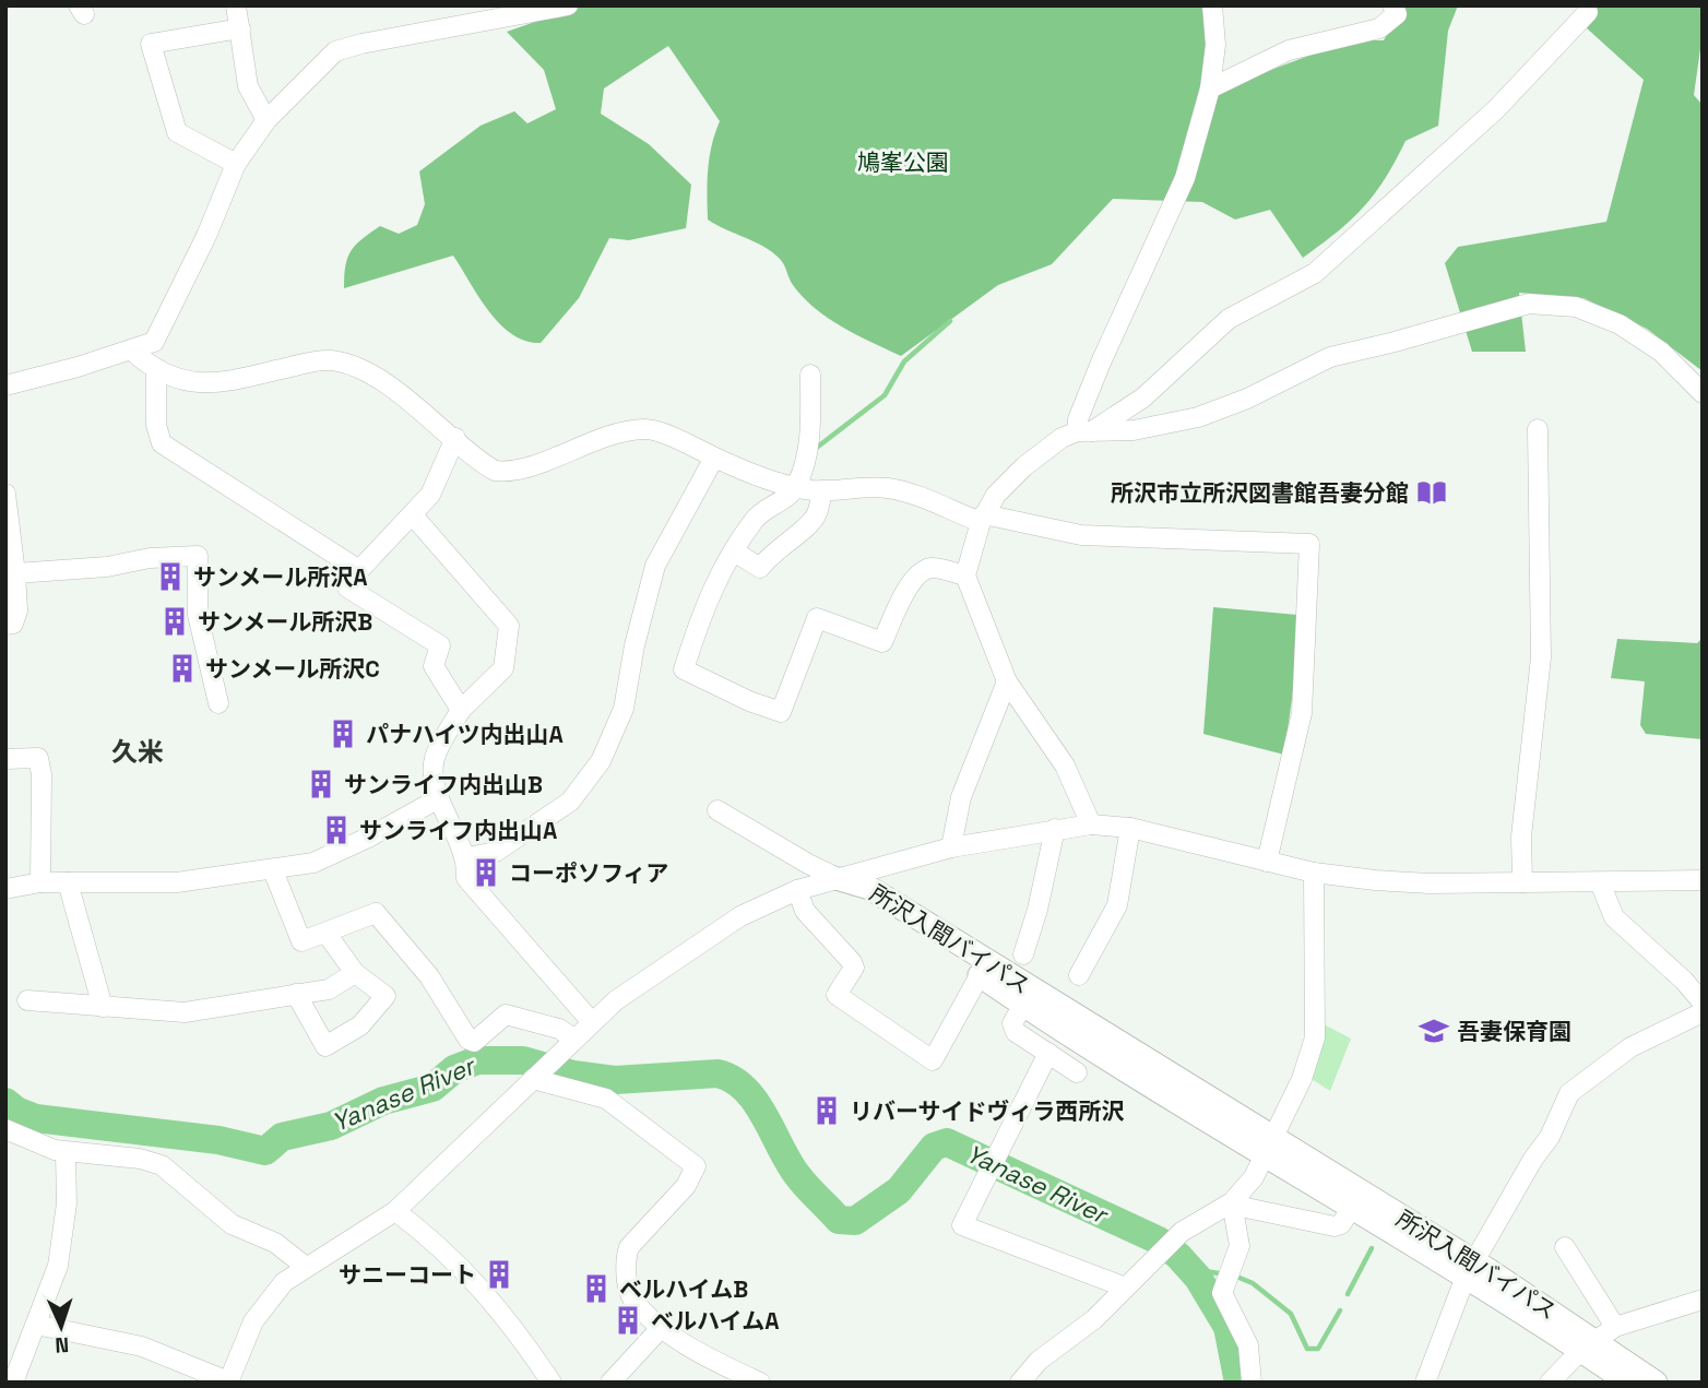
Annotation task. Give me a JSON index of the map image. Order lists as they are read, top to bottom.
{
  "streets": {
    "main road": ["所沢入間バイパス"]
  },
  "districts": ["久米"],
  "water": ["Yanase River"],
  "parks": ["鳩峯公園"],
  "places": {
    "library": ["所沢市立所沢図書館吾妻分館"],
    "building": [
      "サンメール所沢A",
      "サンメール所沢B",
      "サンメール所沢C",
      "パナハイツ内出山A",
      "サンライフ内出山B",
      "サンライフ内出山A",
      "コーポソフィア",
      "リバーサイドヴィラ西所沢",
      "サニーコート",
      "ベルハイムB",
      "ベルハイムA"
    ],
    "school or university": ["吾妻保育園"]
  },
  "north": "bottom"
}
